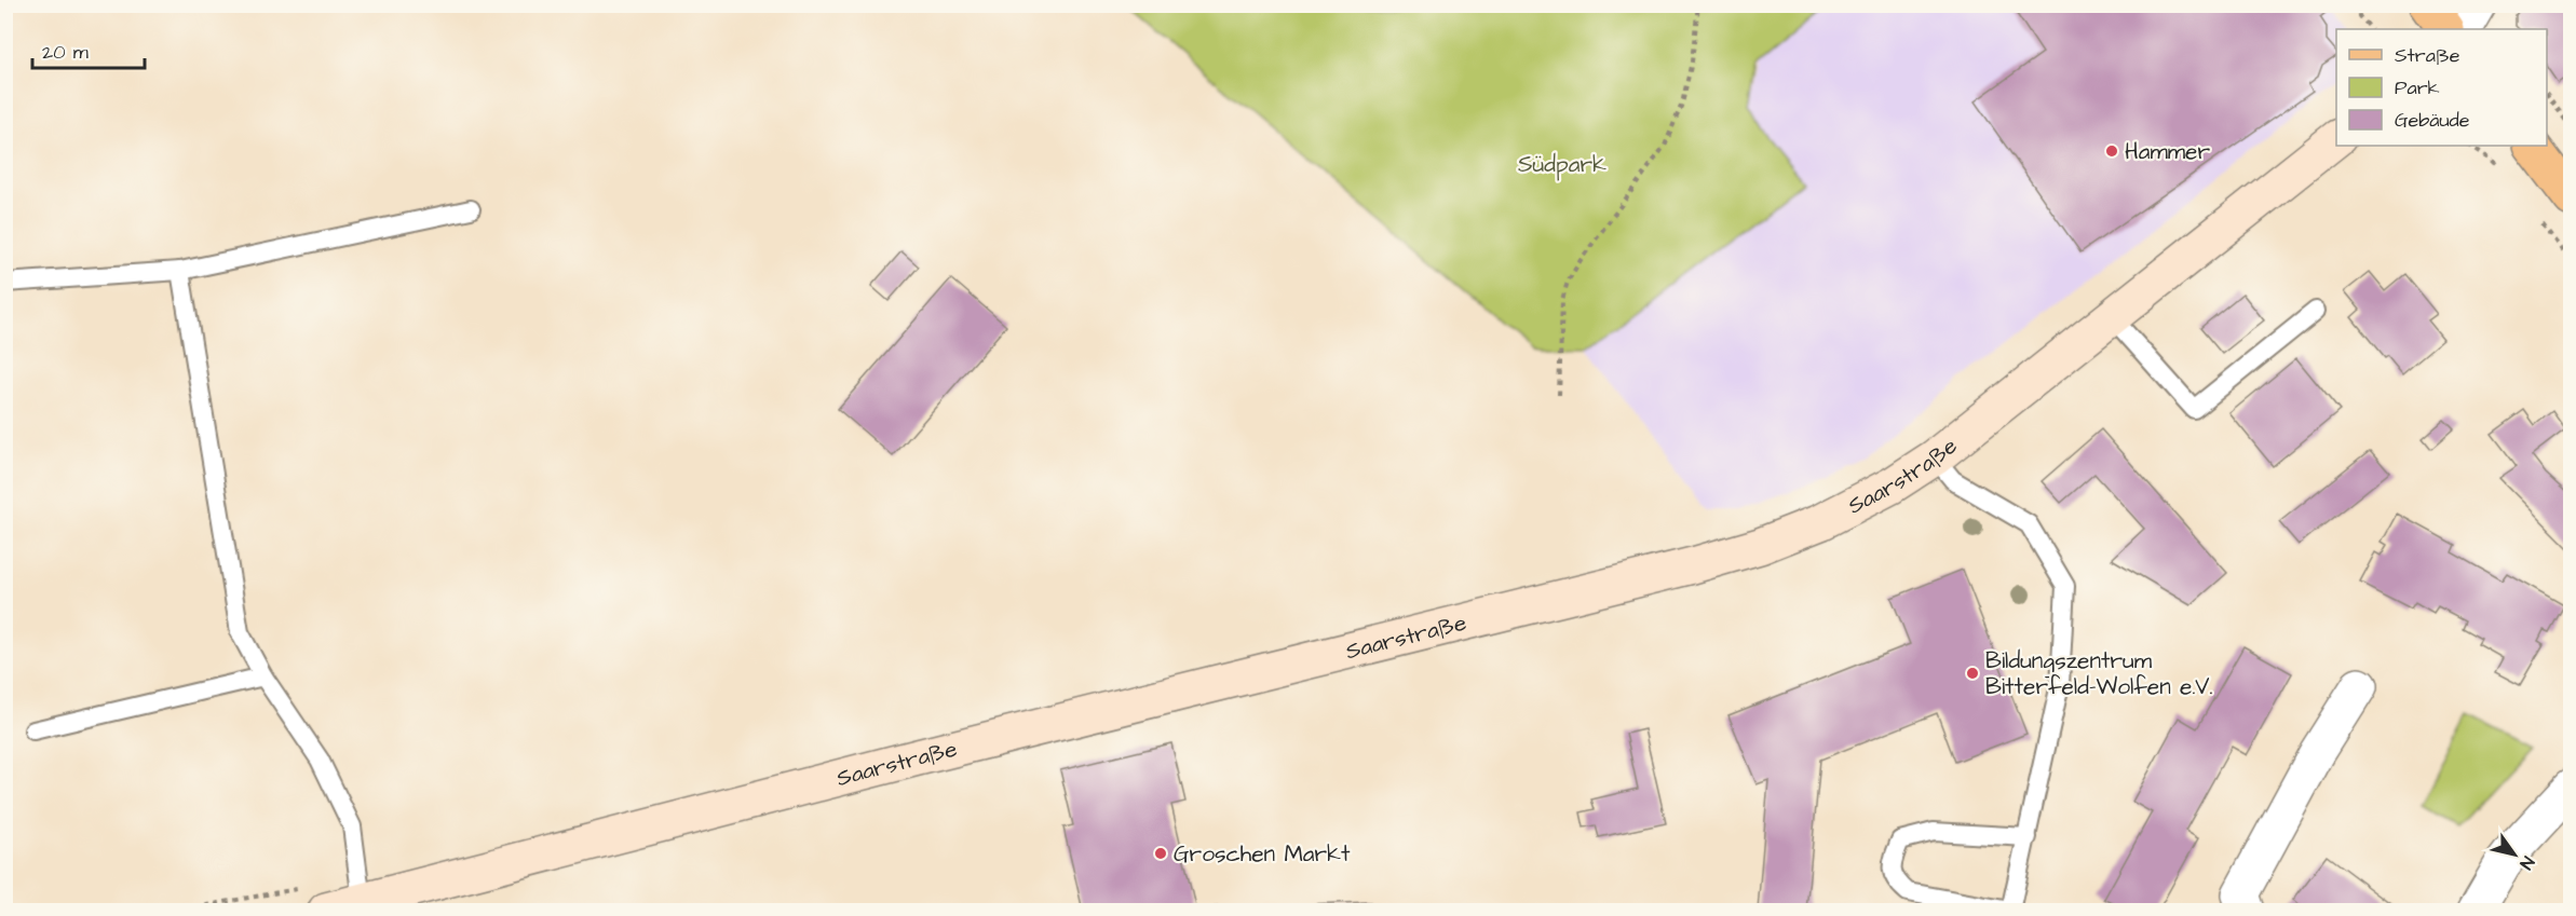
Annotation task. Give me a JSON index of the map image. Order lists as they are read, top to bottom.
{
  "streets": {
    "street": ["Saarstraße"]
  },
  "parks": ["Südpark"],
  "places": ["Hammer", "Bildungszentrum Bitterfeld-Wolfen e.V.", "Groschen Markt"],
  "legend": ["Straße", "Park", "Gebäude"],
  "scale_bar": "20 m",
  "north": "bottom right"
}
